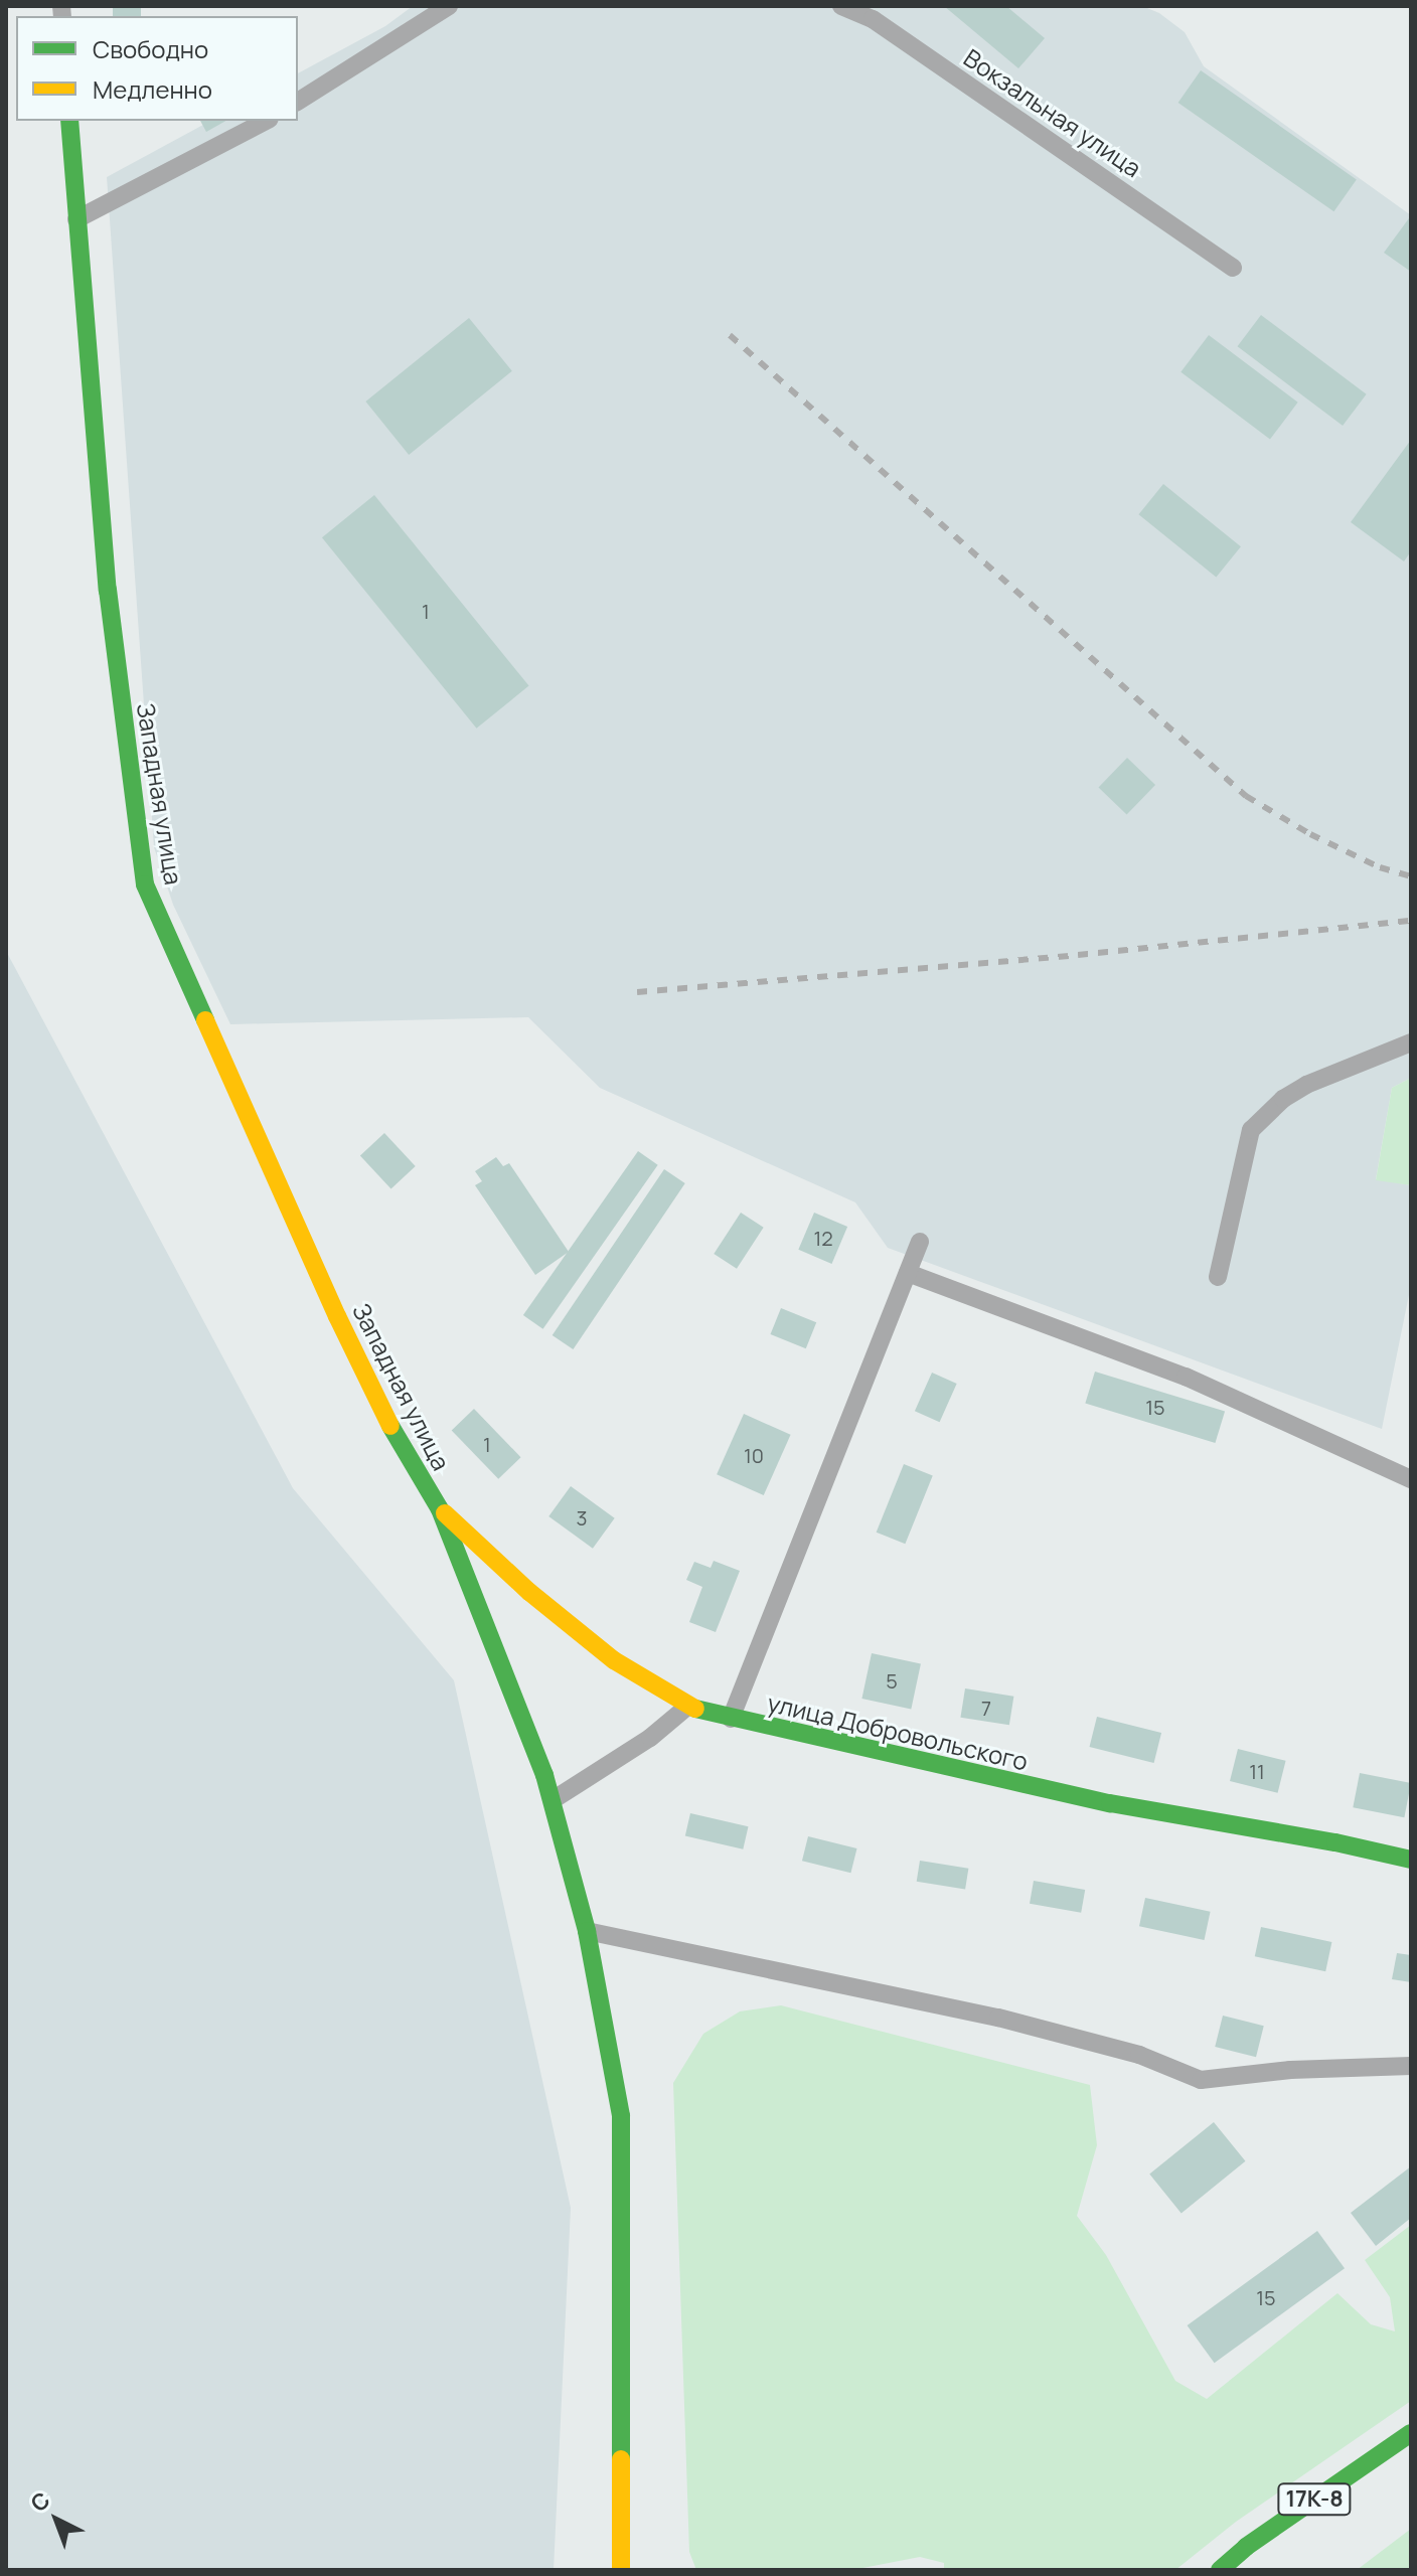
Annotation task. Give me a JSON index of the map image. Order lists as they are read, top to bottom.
{
  "streets": {
    "street": [
      "Вокзальная улица",
      "Западная улица",
      "улица Добровольского",
      "17К-8"
    ]
  },
  "crossings": [
    ["Западная улица", "улица Добровольского"]
  ],
  "house_numbers": [
    "1",
    "12",
    "15",
    "1",
    "10",
    "3",
    "5",
    "7",
    "11",
    "15"
  ],
  "legend": ["Свободно", "Медленно"],
  "north": "top left"
}
